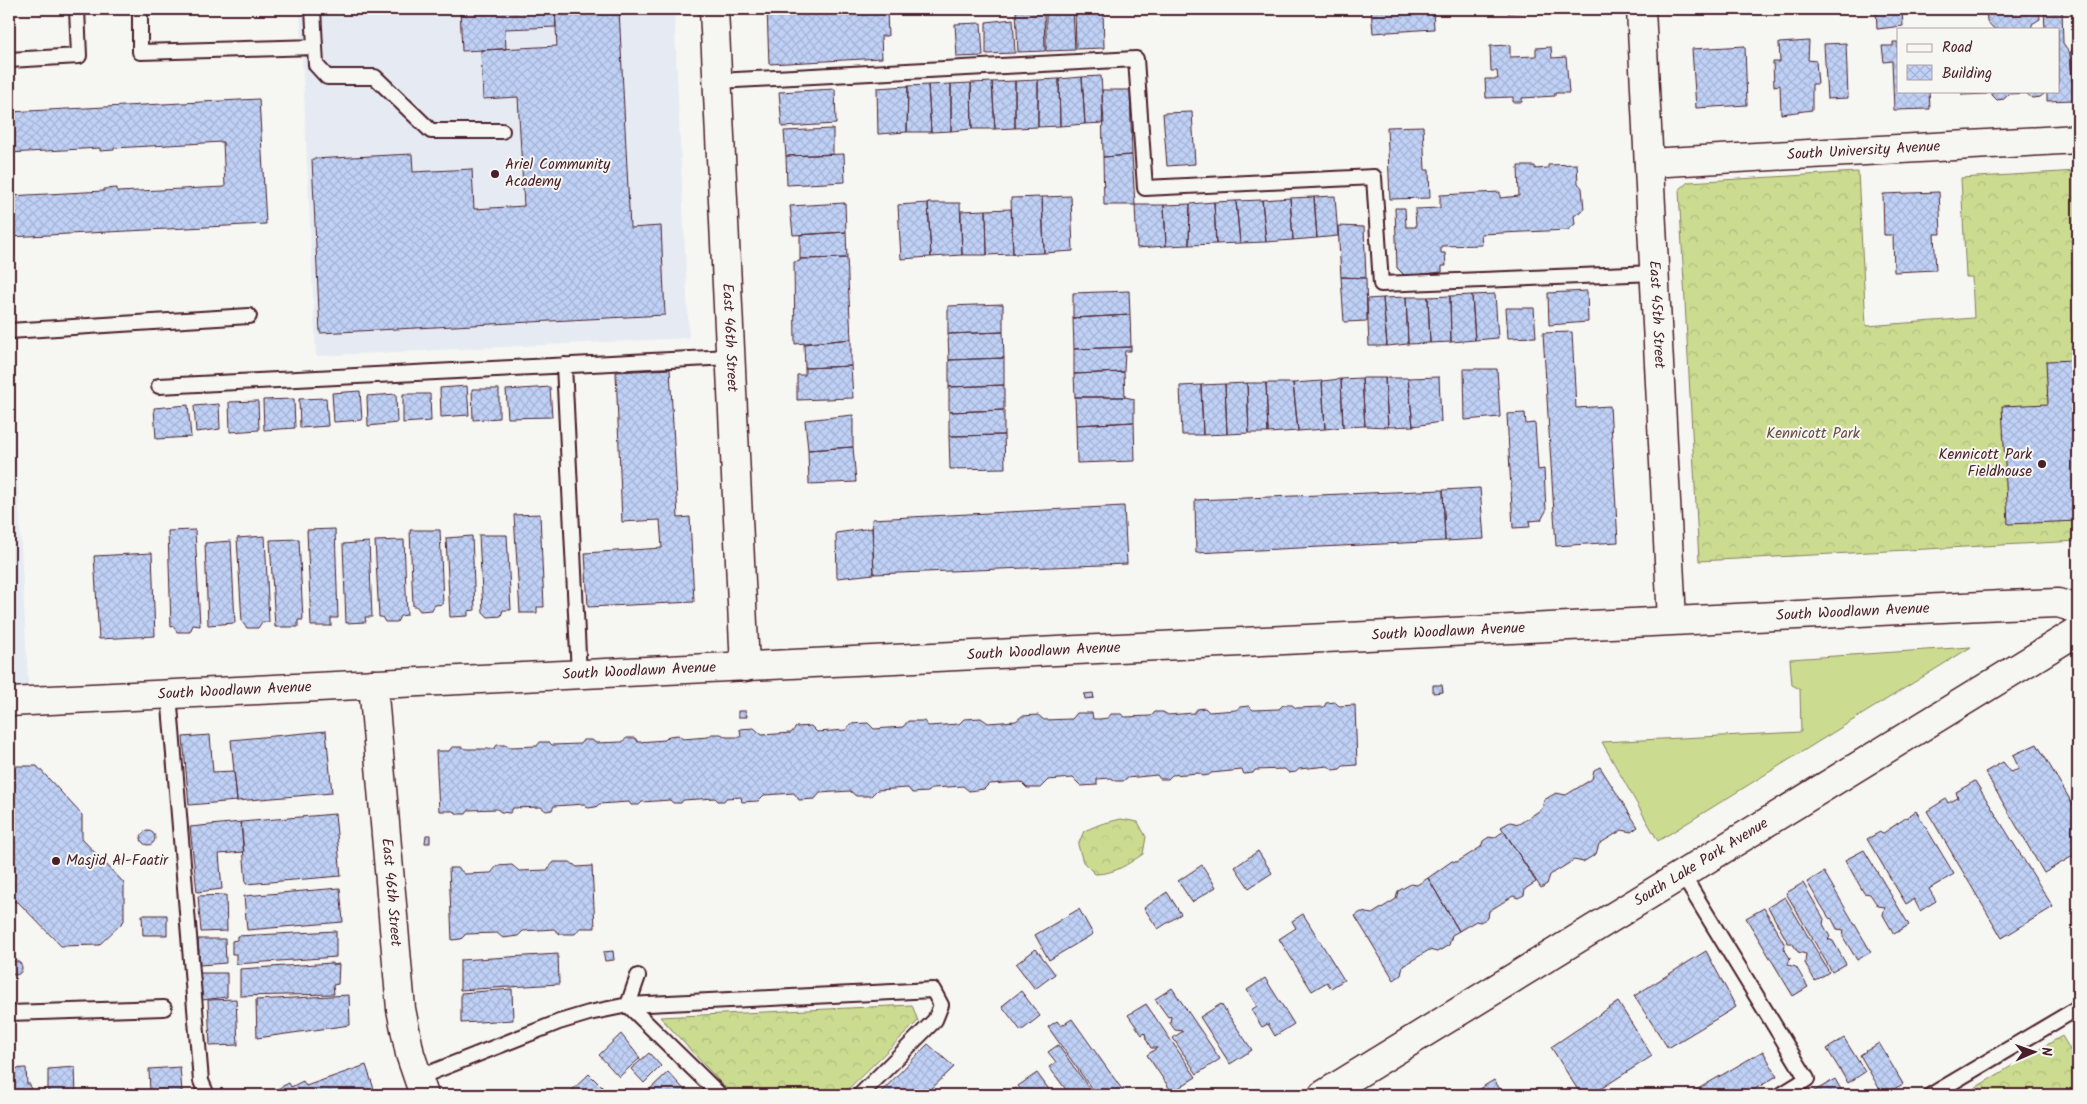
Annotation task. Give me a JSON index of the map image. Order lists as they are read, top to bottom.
{
  "streets": {
    "street": [
      "South University Avenue",
      "East 45th Street",
      "East 46th Street",
      "South Woodlawn Avenue",
      "South Lake Park Avenue"
    ]
  },
  "crossings": [
    ["South University Avenue", "East 45th Street"],
    ["East 45th Street", "South Woodlawn Avenue"],
    ["East 46th Street", "South Woodlawn Avenue"]
  ],
  "parks": ["Kennicott Park"],
  "places": ["Ariel Community Academy", "Kennicott Park Fieldhouse", "Masjid Al-Faatir"],
  "legend": ["Road", "Building"],
  "north": "right"
}
